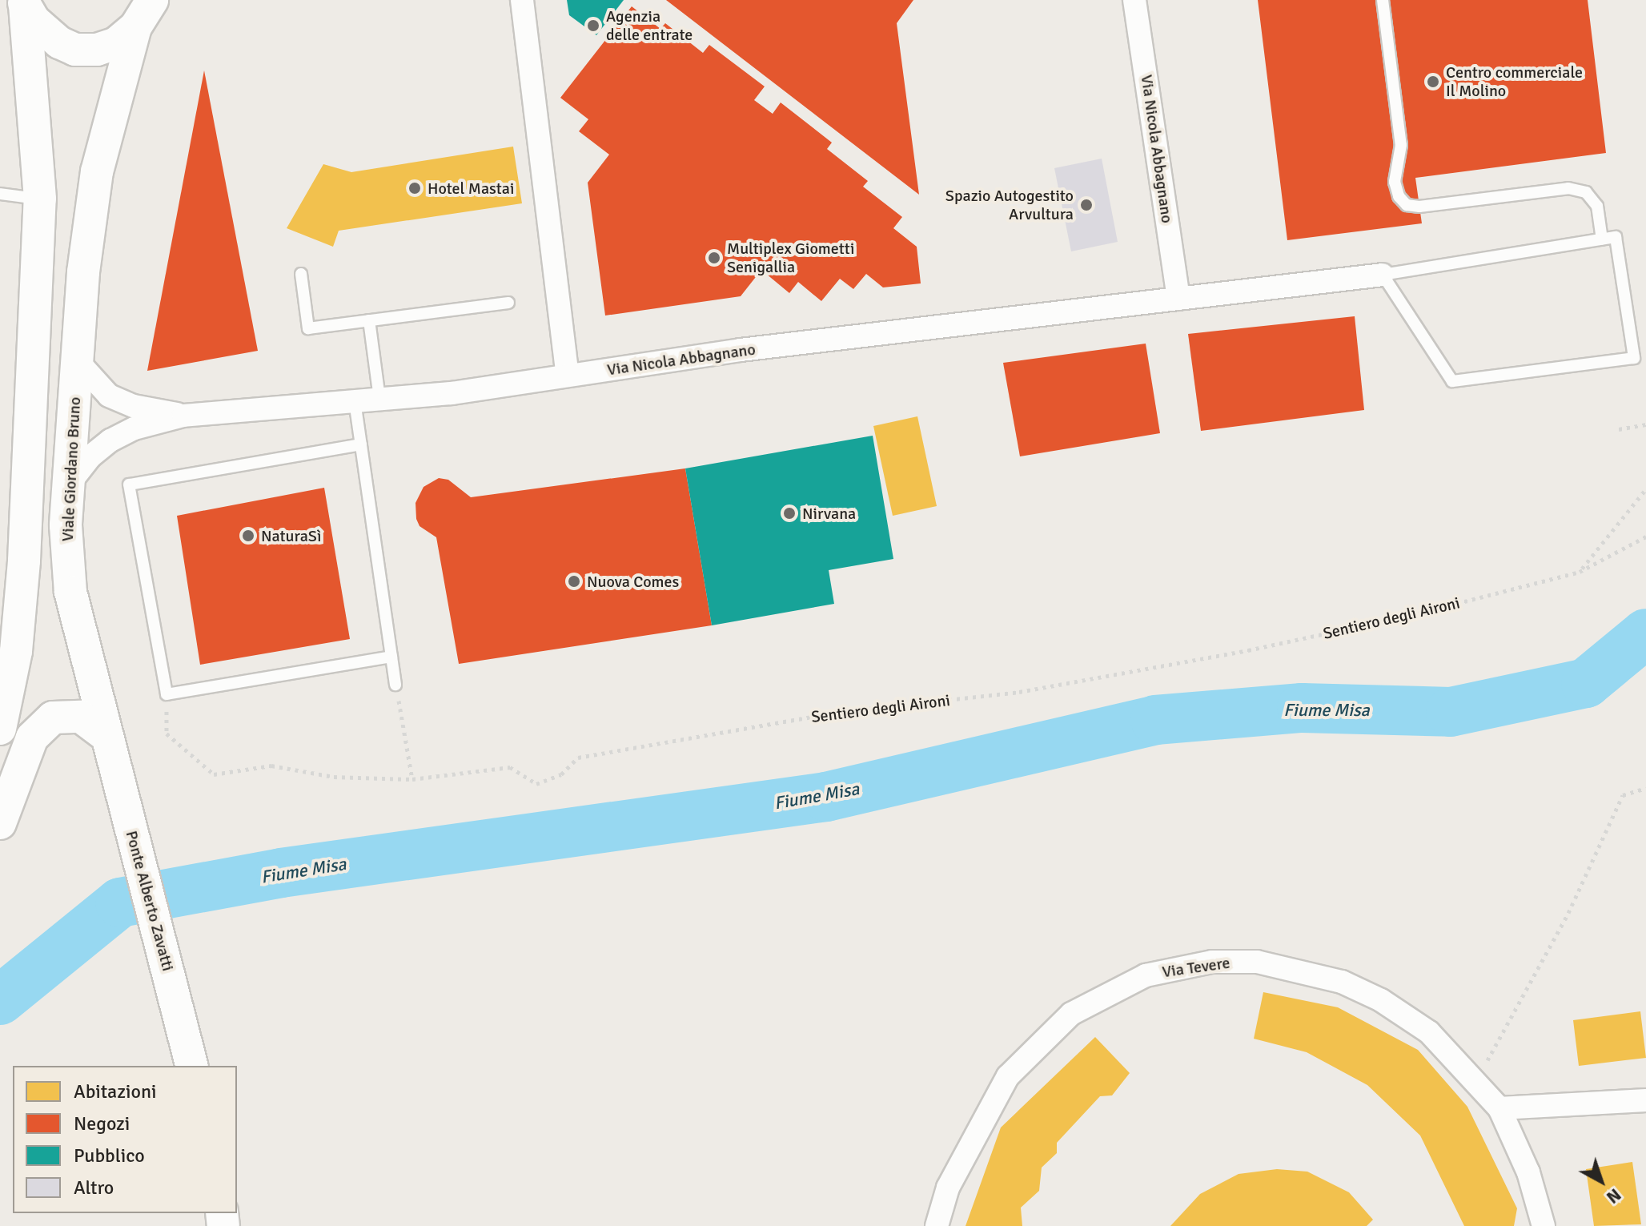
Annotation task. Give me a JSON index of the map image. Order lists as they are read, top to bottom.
{
  "streets": {
    "main road": ["Viale Giordano Bruno", "Ponte Alberto Zavatti"],
    "street": ["Via Nicola Abbagnano", "Via Tevere"],
    "path": ["Sentiero degli Aironi"]
  },
  "crossings": [
    ["Via Nicola Abbagnano", "Viale Giordano Bruno"],
    ["Viale Giordano Bruno", "Ponte Alberto Zavatti"]
  ],
  "water": ["Fiume Misa"],
  "places": [
    "Agenzia delle entrate",
    "Centro commerciale Il Molino",
    "Hotel Mastai",
    "Spazio Autogestito Arvultura",
    "Multiplex Giometti Senigallia",
    "Nirvana",
    "NaturaSì",
    "Nuova Comes"
  ],
  "legend": [
    "Abitazioni",
    "Negozi",
    "Pubblico",
    "Altro"
  ],
  "north": "bottom right"
}
